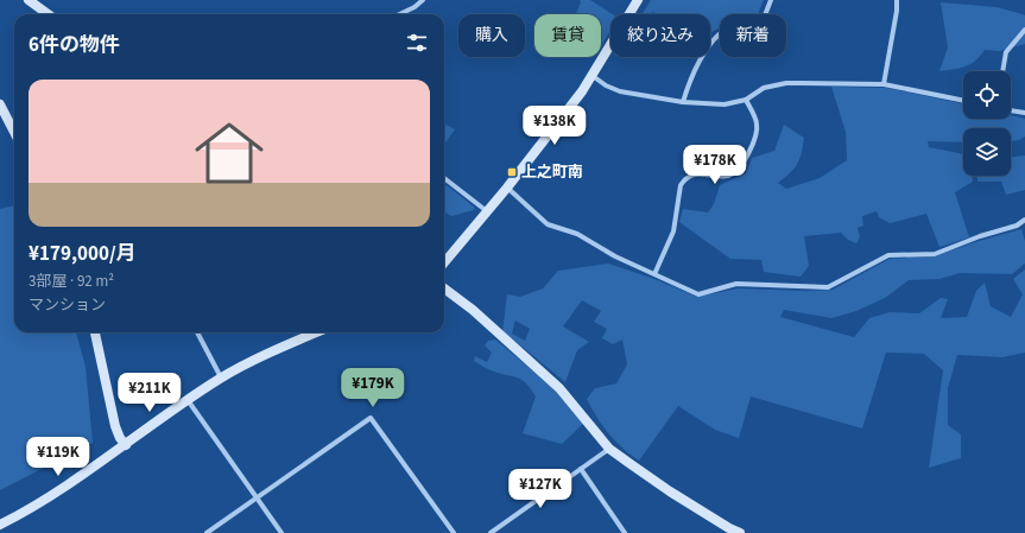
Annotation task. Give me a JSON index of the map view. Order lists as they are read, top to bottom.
{
  "places": {
    "transit": ["上之町南"]
  },
  "page": {
    "chip": [
      "購入",
      "賃貸",
      "絞り込み",
      "新着"
    ],
    "heading": "6件の物件",
    "list": [
      {
        "name": "¥179,000/月",
        "note": "3部屋 · 92 m² · マンション"
      }
    ],
    "price": [
      "¥138K",
      "¥178K",
      "¥179K",
      "¥211K",
      "¥119K",
      "¥127K"
    ]
  }
}
